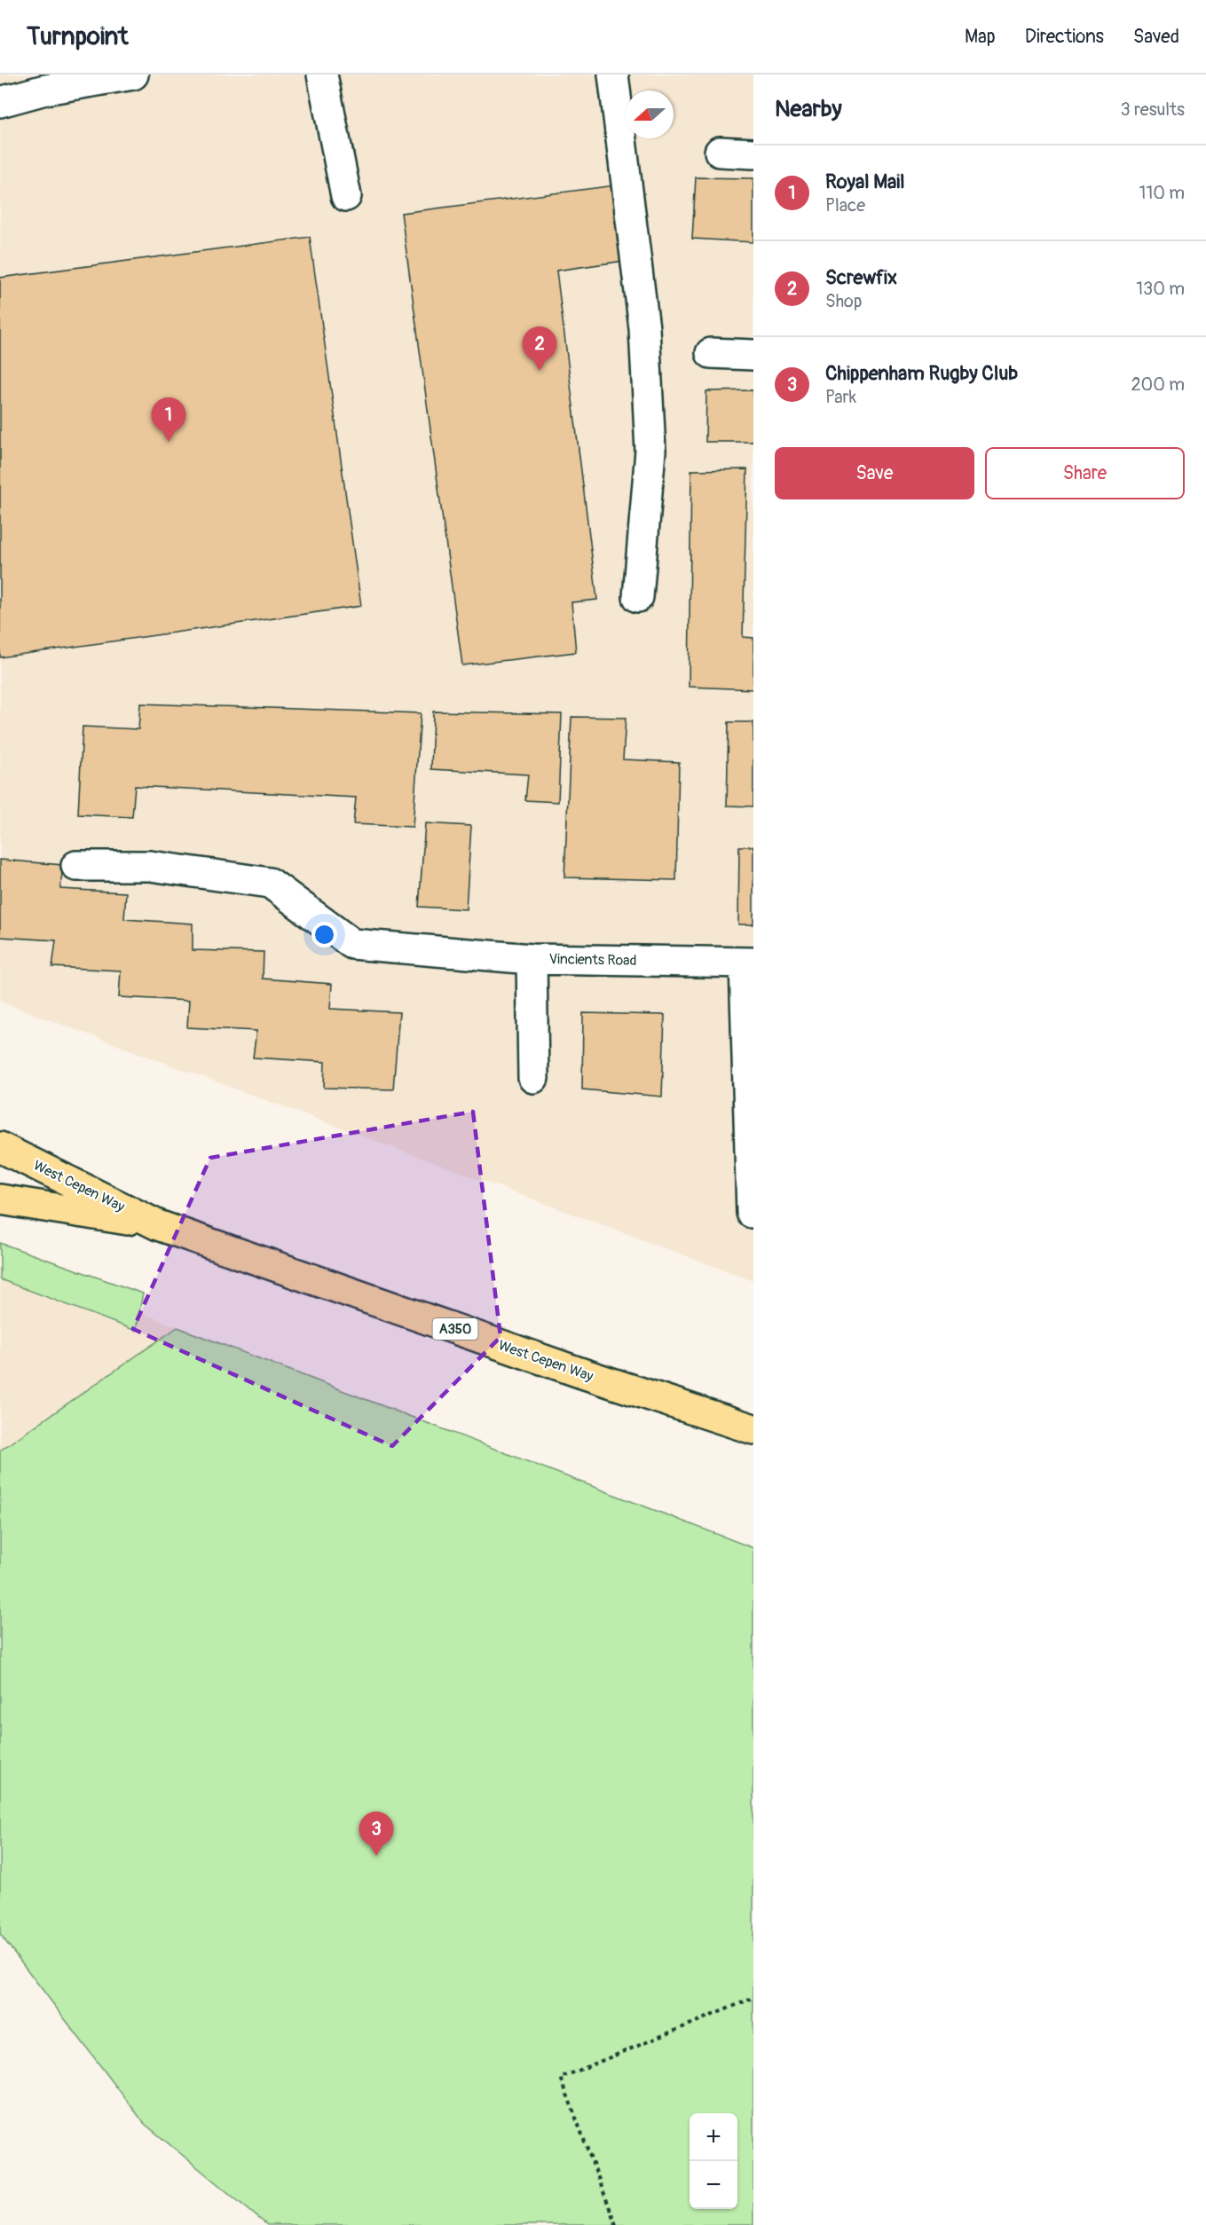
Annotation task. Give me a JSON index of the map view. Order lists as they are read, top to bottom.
{
  "streets": {
    "highway": ["West Cepen Way", "A350"],
    "street": ["Vincients Road"]
  },
  "north": "left",
  "page": {
    "header": "Turnpoint",
    "nav": ["Map", "Directions", "Saved"],
    "heading": ["Nearby", "3 results"],
    "list": [
      {
        "mark": "1",
        "name": "Royal Mail",
        "note": "Place",
        "value": "110 m"
      },
      {
        "mark": "2",
        "name": "Screwfix",
        "note": "Shop",
        "value": "130 m"
      },
      {
        "mark": "3",
        "name": "Chippenham Rugby Club",
        "note": "Park",
        "value": "200 m"
      }
    ],
    "pins": ["2", "1", "3"],
    "buttons": ["Save", "Share"],
    "map_buttons": ["+", "−"]
  }
}
